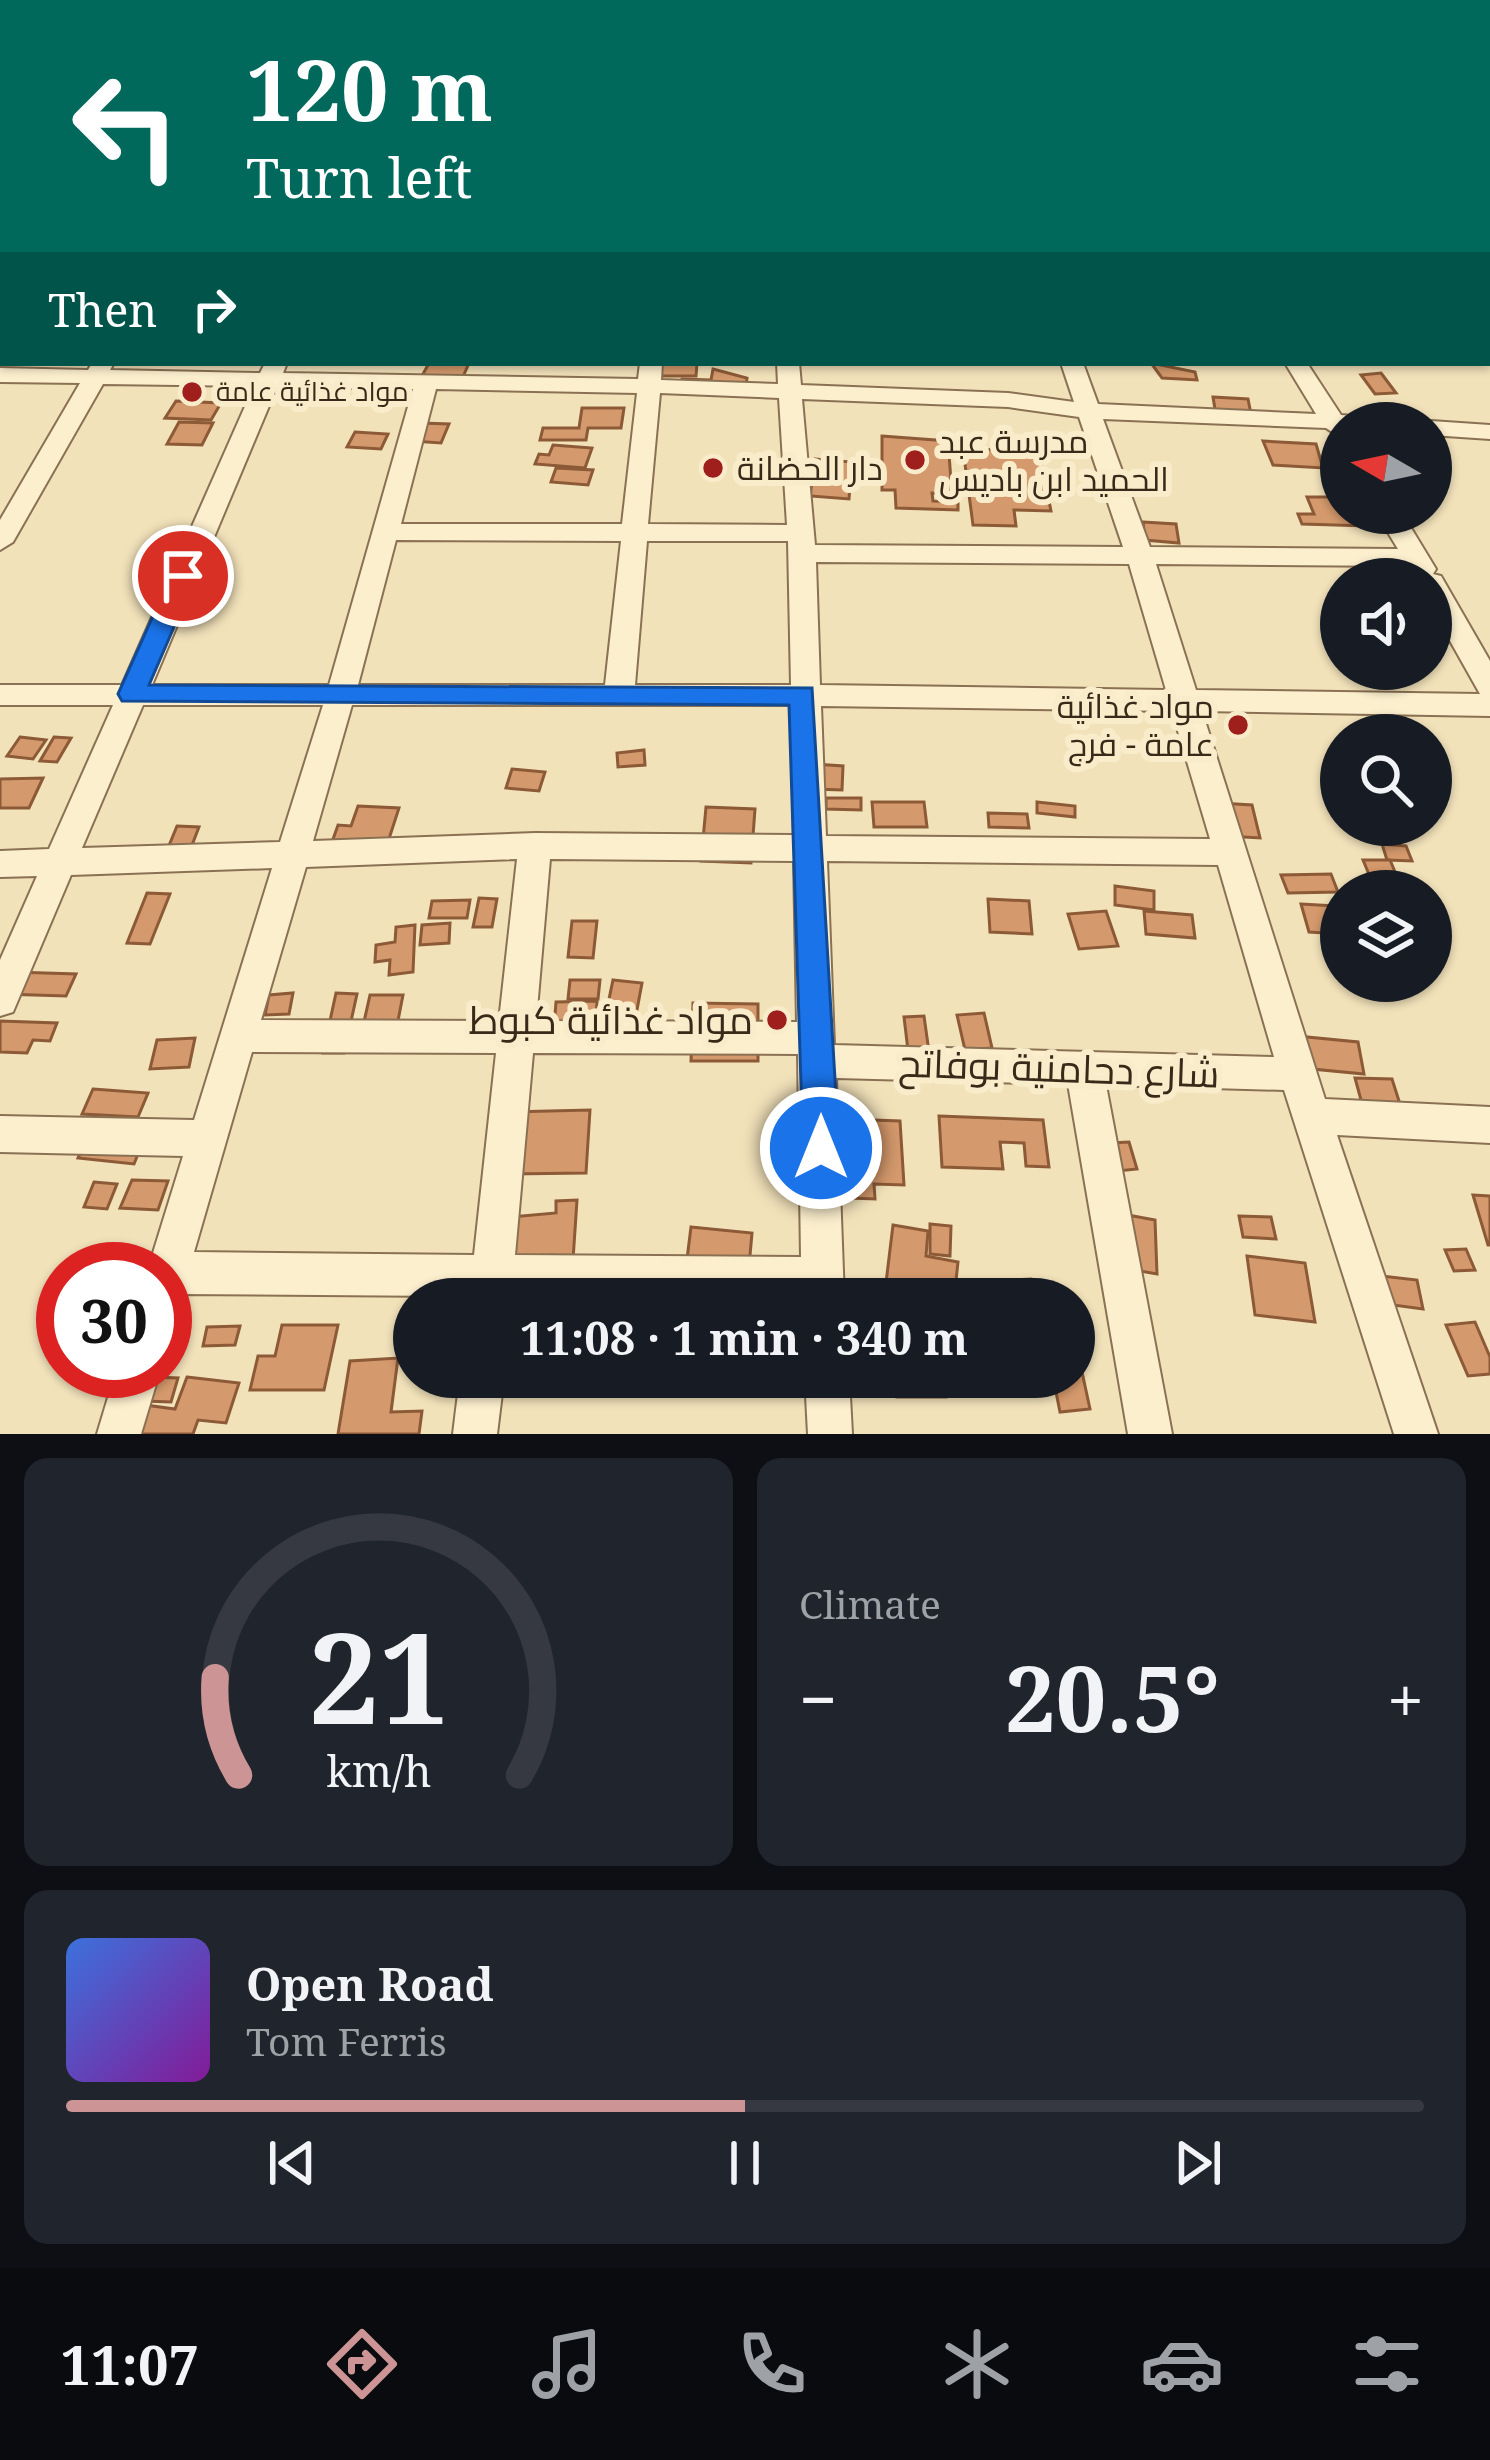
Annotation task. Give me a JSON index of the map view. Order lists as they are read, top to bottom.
{
  "streets": {
    "street": ["شارع دحامنية بوفاتح"]
  },
  "places": [
    "مواد غذائية عامة",
    "مدرسة عبد الحميد ابن باديس",
    "دار الحضانة",
    "مواد غذائية عامة - فرج",
    "مواد غذائية كبوط"
  ],
  "north": "left",
  "page": {
    "turn": ["120 m", "Turn left"],
    "then": "Then",
    "limit": "30",
    "trip": "11:08 · 1 min · 340 m",
    "tile": "Climate",
    "heat": ["−", "20.5°", "+"],
    "song": ["Open Road", "Tom Ferris"],
    "tabs": "11:07",
    "gauge": ["21", "km/h"]
  }
}
